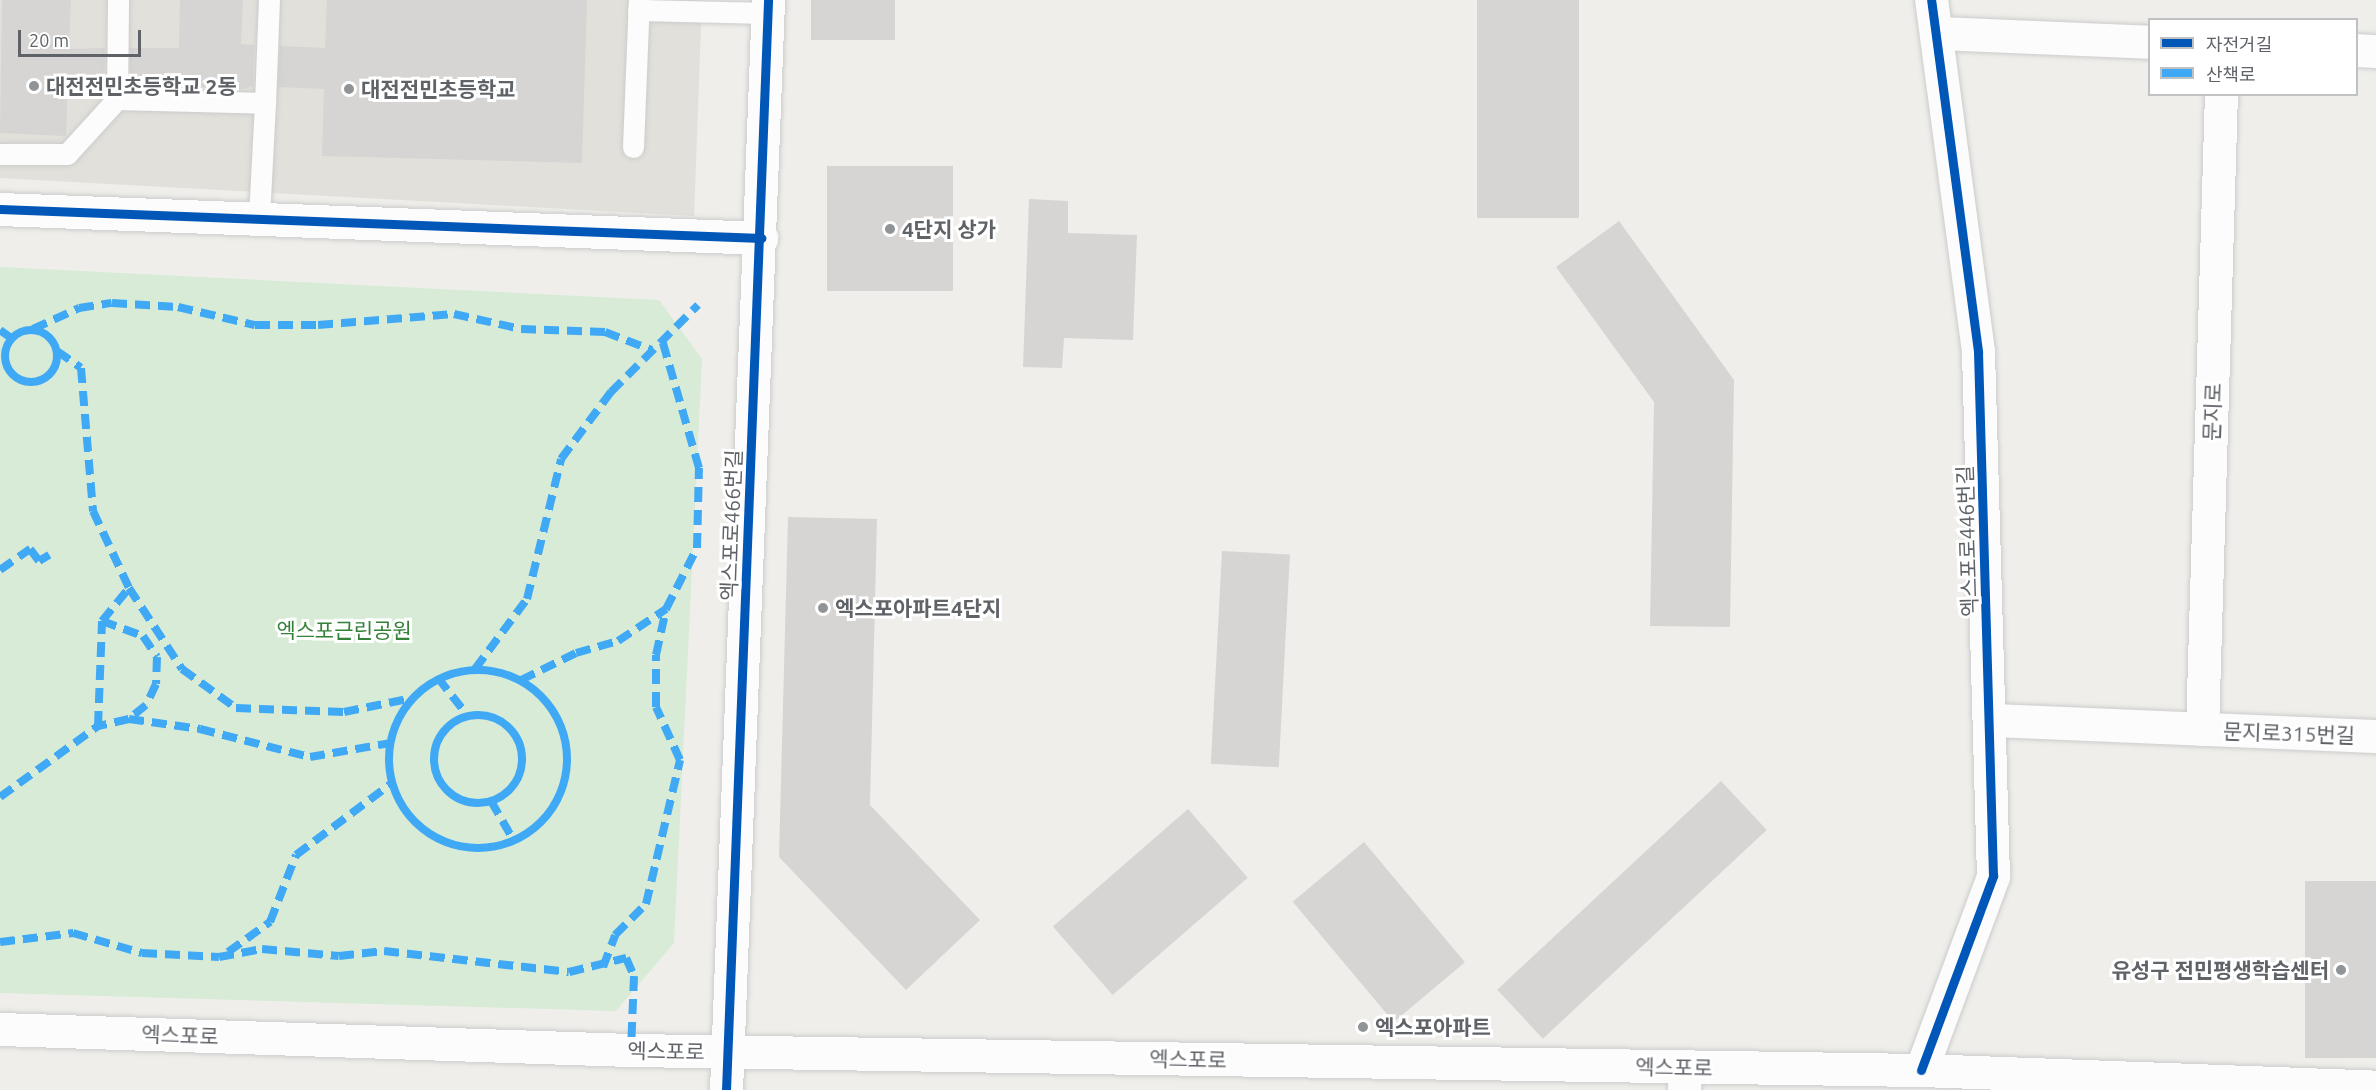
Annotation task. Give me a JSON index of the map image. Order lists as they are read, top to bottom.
{
  "streets": {
    "street": [
      "문지로",
      "엑스포로466번길",
      "엑스포로446번길",
      "문지로315번길",
      "엑스포로"
    ]
  },
  "crossings": [
    ["문지로", "문지로315번길"],
    ["엑스포로466번길", "엑스포로"],
    ["엑스포로446번길", "문지로315번길"],
    ["엑스포로446번길", "엑스포로"]
  ],
  "parks": ["엑스포근린공원"],
  "places": [
    "대전전민초등학교 2동",
    "대전전민초등학교",
    "4단지 상가",
    "엑스포아파트4단지",
    "유성구 전민평생학습센터",
    "엑스포아파트"
  ],
  "legend": ["자전거길", "산책로"],
  "scale_bar": "20 m"
}
